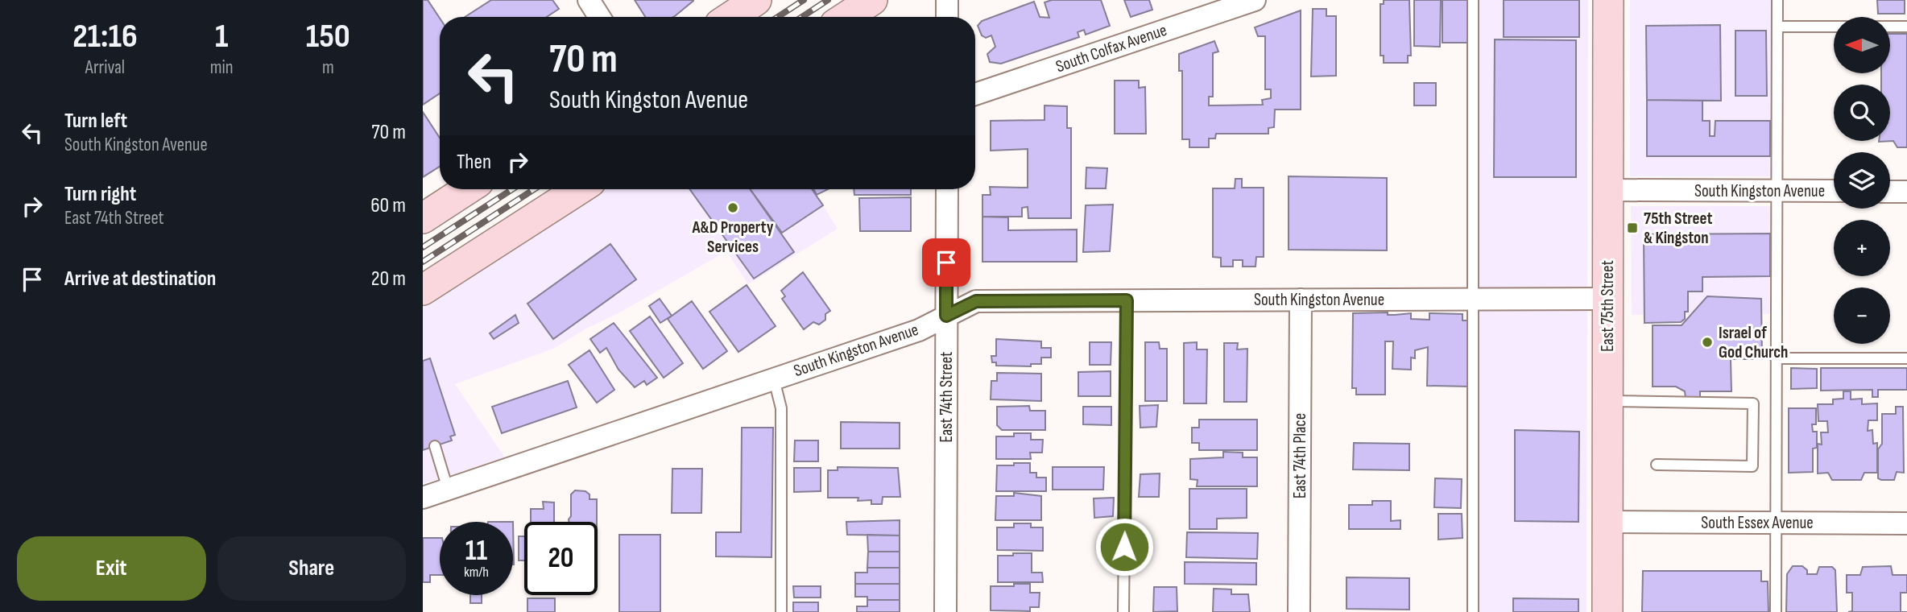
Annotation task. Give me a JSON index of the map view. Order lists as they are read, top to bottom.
{
  "streets": {
    "main road": ["East 75th Street"],
    "street": [
      "South Colfax Avenue",
      "South Kingston Avenue",
      "East 74th Street",
      "East 74th Place",
      "South Essex Avenue"
    ]
  },
  "crossings": [
    ["South Kingston Avenue", "East 75th Street"],
    ["South Kingston Avenue", "East 74th Street"],
    ["South Kingston Avenue", "East 74th Place"],
    ["East 75th Street", "South Essex Avenue"]
  ],
  "places": {
    "other": ["A&D Property Services", "Israel of God Church"],
    "transit": ["75th Street & Kingston"]
  },
  "north": "left",
  "page": {
    "eta": [
      "21:16",
      "Arrival",
      "1",
      "min",
      "150",
      "m"
    ],
    "map_buttons": ["+", "−"],
    "turn": ["70 m", "South Kingston Avenue"],
    "list": [
      {
        "name": "Turn left",
        "note": "South Kingston Avenue",
        "value": "70 m"
      },
      {
        "name": "Turn right",
        "note": "East 74th Street",
        "value": "60 m"
      },
      {
        "name": "Arrive at destination",
        "value": "20 m"
      }
    ],
    "then": "Then",
    "speed": "11 km/h",
    "limit": "20",
    "buttons": ["Exit", "Share"]
  }
}
